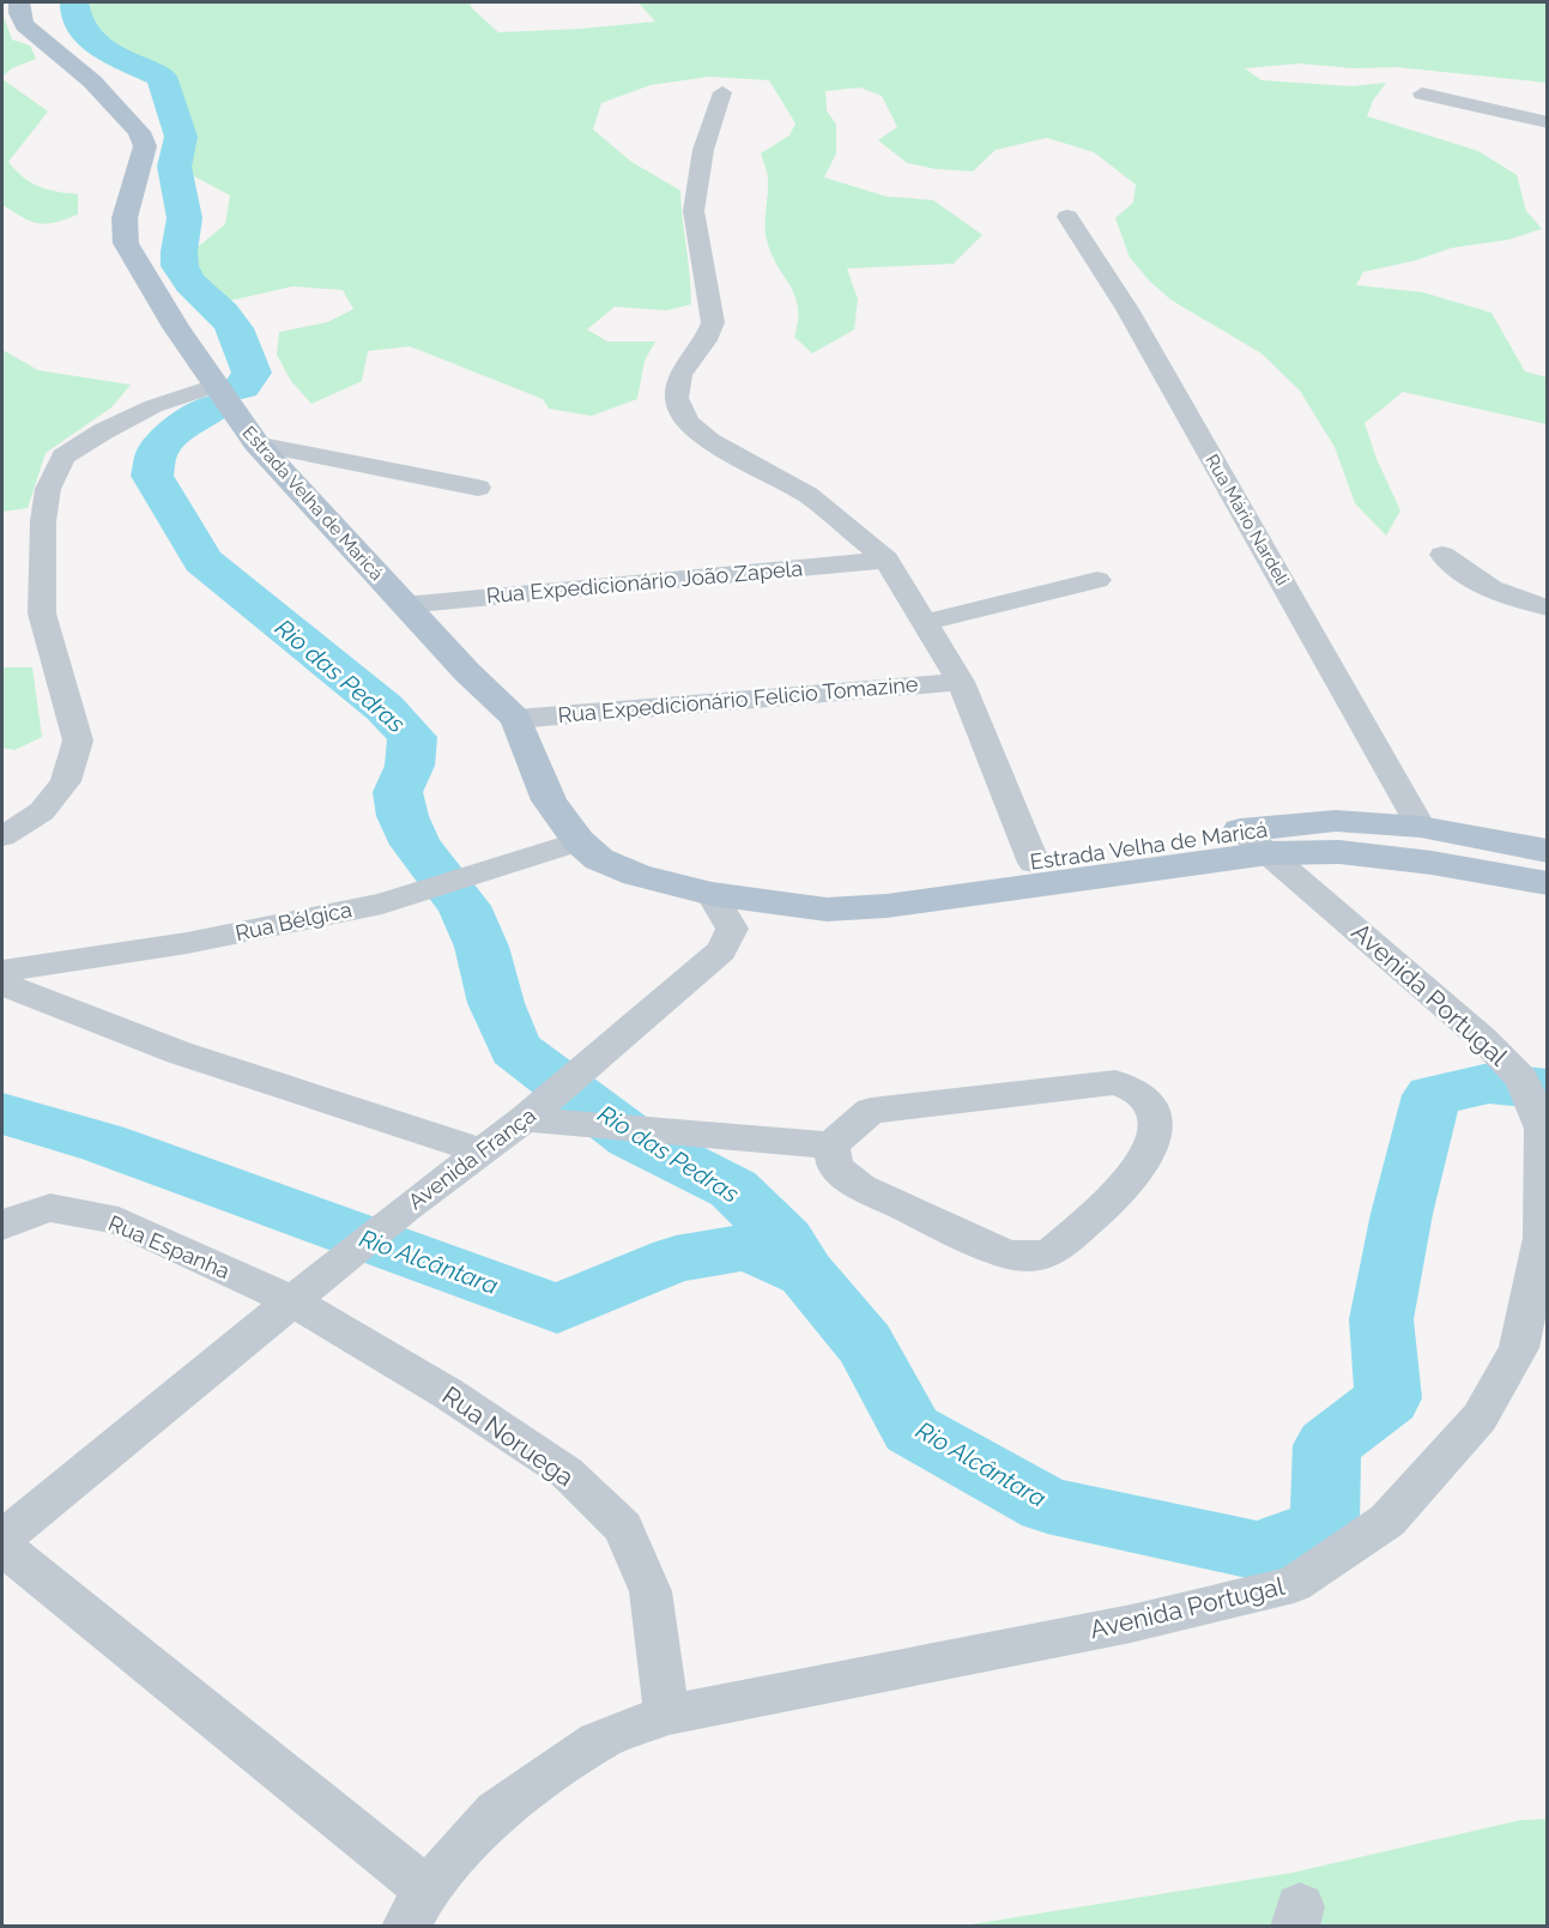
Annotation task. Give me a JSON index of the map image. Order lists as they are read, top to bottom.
{
  "streets": {
    "main road": ["Estrada Velha de Maricá"],
    "street": [
      "Rua Mário Nardeli",
      "Rua Expedicionário João Zapela",
      "Rua Expedicionário Felicio Tomazine",
      "Rua Bélgica",
      "Avenida Portugal",
      "Avenida França",
      "Rua Espanha",
      "Rua Noruega"
    ]
  },
  "crossings": [
    ["Estrada Velha de Maricá", "Rua Mário Nardeli"],
    ["Estrada Velha de Maricá", "Rua Expedicionário João Zapela"],
    ["Estrada Velha de Maricá", "Rua Expedicionário Felicio Tomazine"],
    ["Estrada Velha de Maricá", "Rua Bélgica"],
    ["Estrada Velha de Maricá", "Avenida Portugal"],
    ["Estrada Velha de Maricá", "Avenida França"],
    ["Avenida Portugal", "Rua Noruega"],
    ["Avenida França", "Rua Espanha"],
    ["Avenida França", "Rua Noruega"],
    ["Rua Espanha", "Rua Noruega"]
  ],
  "water": ["Rio das Pedras", "Rio Alcântara"]
}
